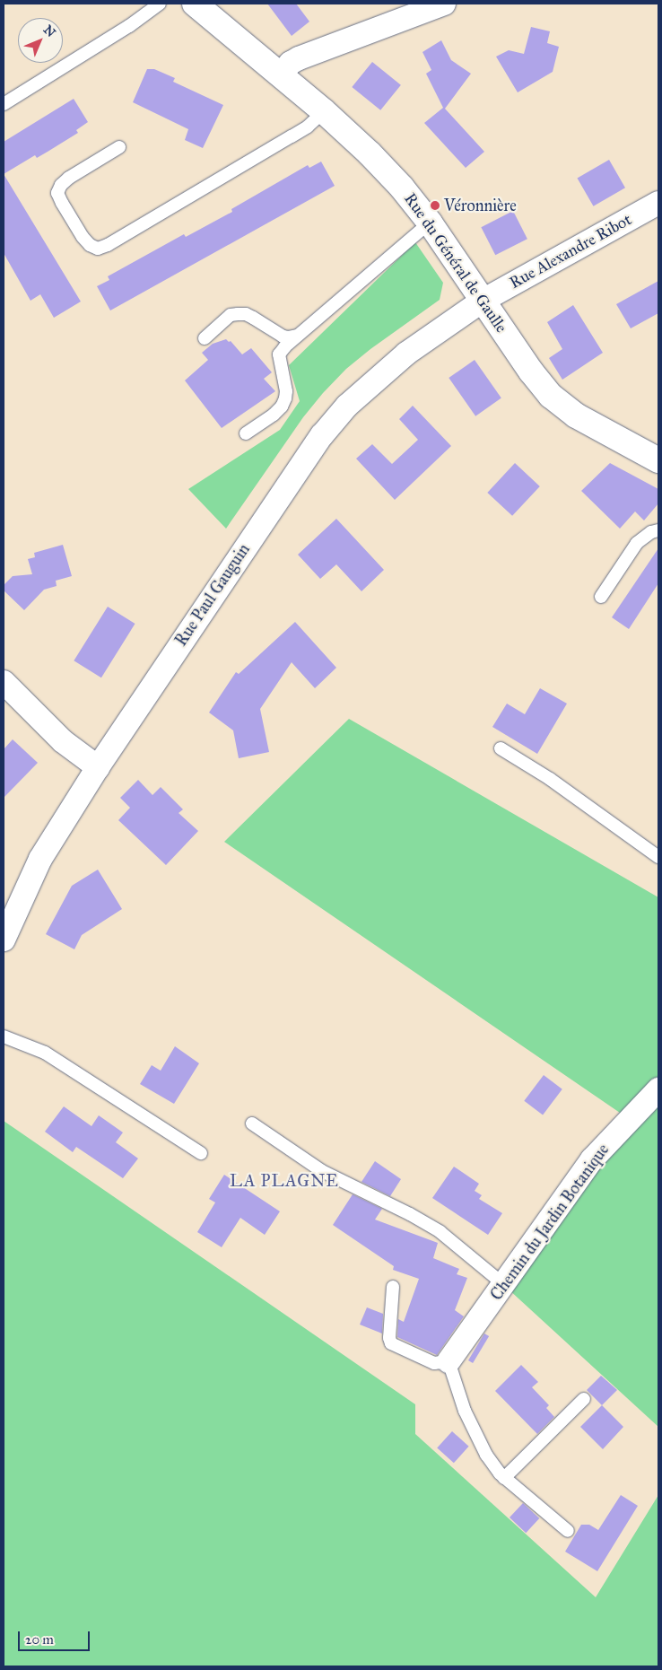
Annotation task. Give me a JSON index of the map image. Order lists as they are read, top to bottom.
{
  "streets": {
    "street": [
      "Rue Alexandre Ribot",
      "Rue du Général de Gaulle",
      "Rue Paul Gauguin",
      "Chemin du Jardin Botanique"
    ]
  },
  "crossings": [
    ["Rue Alexandre Ribot", "Rue du Général de Gaulle"],
    ["Rue Alexandre Ribot", "Rue Paul Gauguin"],
    ["Rue du Général de Gaulle", "Rue Paul Gauguin"]
  ],
  "districts": ["LA PLAGNE"],
  "places": ["Véronnière"],
  "scale_bar": "20 m",
  "north": "top right"
}
